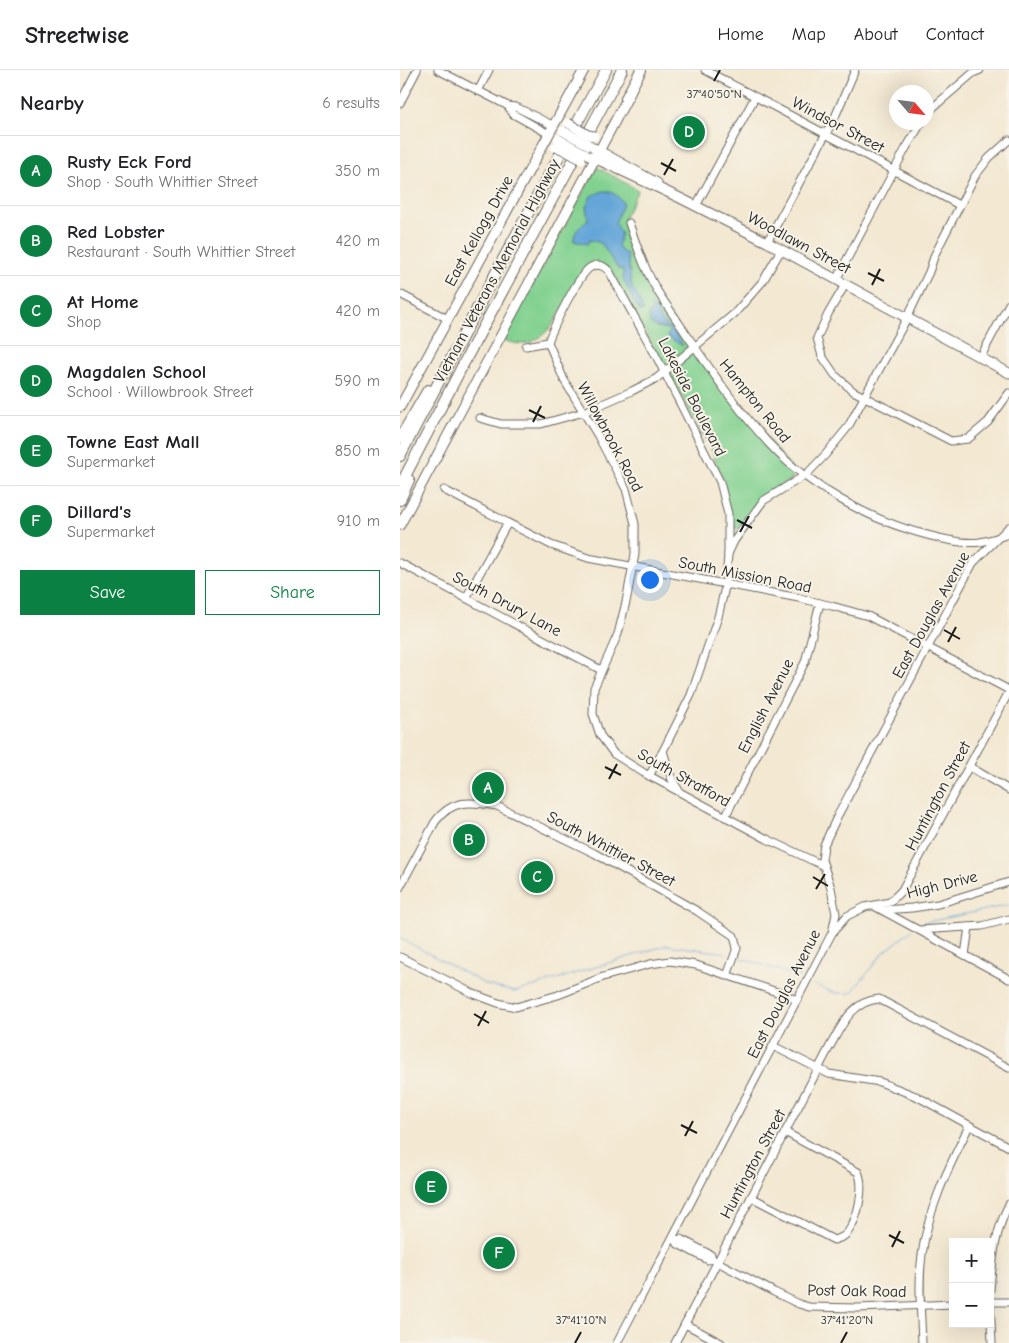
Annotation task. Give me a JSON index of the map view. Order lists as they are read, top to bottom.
{
  "streets": {
    "highway": ["Vietnam Veterans Memorial Highway"],
    "main road": ["East Kellogg Drive", "Woodlawn Street"],
    "street": [
      "Windsor Street",
      "Lakeside Boulevard",
      "Hampton Road",
      "Willowbrook Road",
      "South Mission Road",
      "South Drury Lane",
      "East Douglas Avenue",
      "English Avenue",
      "South Stratford",
      "Huntington Street",
      "South Whittier Street",
      "High Drive",
      "Post Oak Road"
    ]
  },
  "crossings": [
    ["East Kellogg Drive", "Woodlawn Street"],
    ["Lakeside Boulevard", "Willowbrook Road"],
    ["Lakeside Boulevard", "South Mission Road"],
    ["Lakeside Boulevard", "South Stratford"],
    ["Hampton Road", "East Douglas Avenue"],
    ["Willowbrook Road", "South Mission Road"],
    ["Willowbrook Road", "South Drury Lane"],
    ["Willowbrook Road", "South Stratford"],
    ["South Mission Road", "East Douglas Avenue"],
    ["South Mission Road", "English Avenue"],
    ["South Mission Road", "Huntington Street"],
    ["South Drury Lane", "South Stratford"],
    ["East Douglas Avenue", "South Stratford"],
    ["East Douglas Avenue", "Huntington Street"],
    ["East Douglas Avenue", "Post Oak Road"],
    ["English Avenue", "South Stratford"],
    ["Huntington Street", "Post Oak Road"]
  ],
  "north": "bottom right",
  "page": {
    "header": "Streetwise",
    "nav": [
      "Home",
      "Map",
      "About",
      "Contact"
    ],
    "heading": ["Nearby", "6 results"],
    "pins": [
      "D",
      "A",
      "B",
      "C",
      "E",
      "F"
    ],
    "list": [
      {
        "mark": "A",
        "name": "Rusty Eck Ford",
        "note": "Shop · South Whittier Street",
        "value": "350 m"
      },
      {
        "mark": "B",
        "name": "Red Lobster",
        "note": "Restaurant · South Whittier Street",
        "value": "420 m"
      },
      {
        "mark": "C",
        "name": "At Home",
        "note": "Shop",
        "value": "420 m"
      },
      {
        "mark": "D",
        "name": "Magdalen School",
        "note": "School · Willowbrook Street",
        "value": "590 m"
      },
      {
        "mark": "E",
        "name": "Towne East Mall",
        "note": "Supermarket",
        "value": "850 m"
      },
      {
        "mark": "F",
        "name": "Dillard's",
        "note": "Supermarket",
        "value": "910 m"
      }
    ],
    "buttons": ["Save", "Share"],
    "map_buttons": ["+", "−"]
  },
  "coordinates": ["37°40'50\"N", "37°41'10\"N", "37°41'20\"N"]
}
